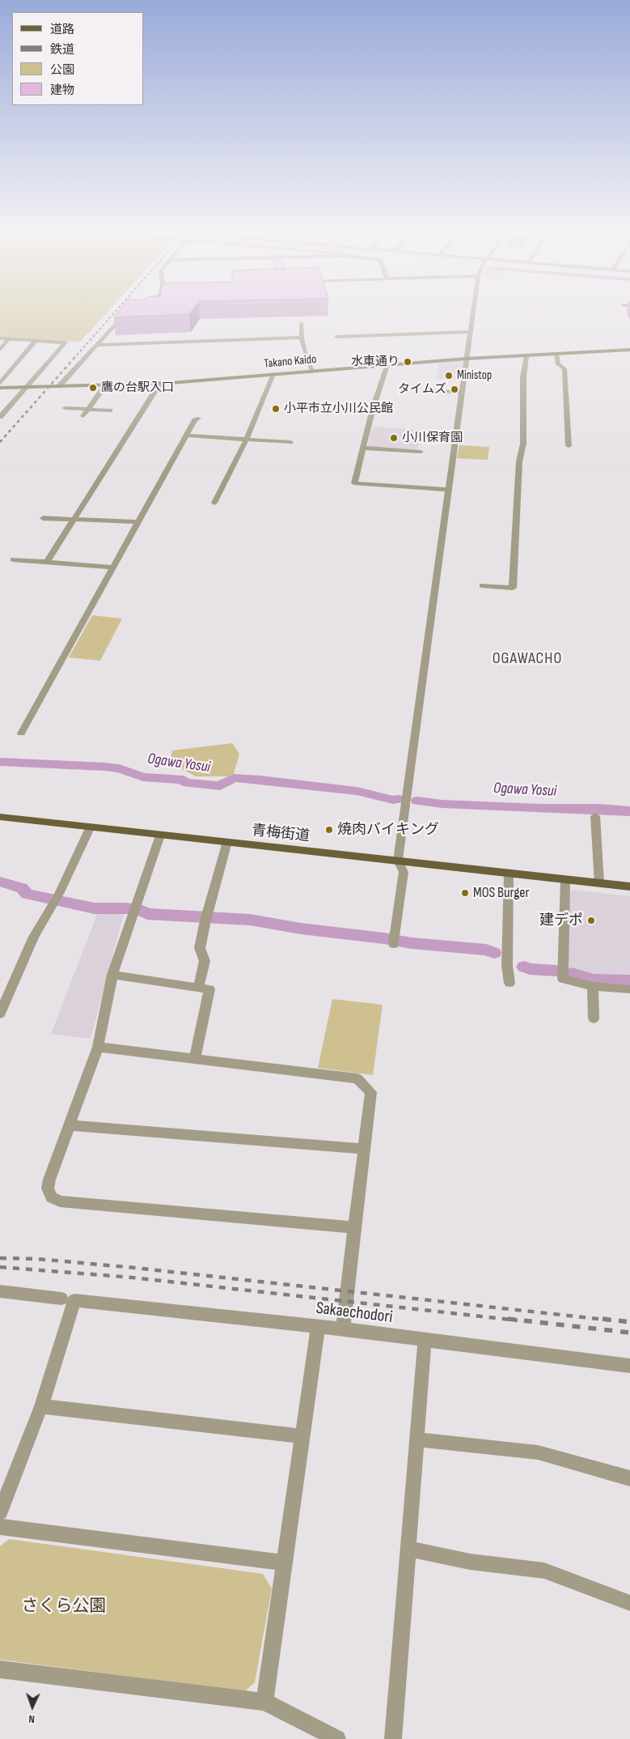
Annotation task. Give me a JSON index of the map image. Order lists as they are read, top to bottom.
{
  "streets": {
    "main road": ["青梅街道"],
    "street": ["Takano Kaido", "Sakaechodori"]
  },
  "districts": ["OGAWACHO"],
  "water": ["Ogawa Yosui"],
  "parks": ["さくら公園"],
  "places": [
    "水車通り",
    "Ministop",
    "鷹の台駅入口",
    "タイムズ",
    "小平市立小川公民館",
    "小川保育園",
    "焼肉バイキング",
    "MOS Burger",
    "建デポ"
  ],
  "legend": [
    "道路",
    "鉄道",
    "公園",
    "建物"
  ],
  "north": "bottom"
}
